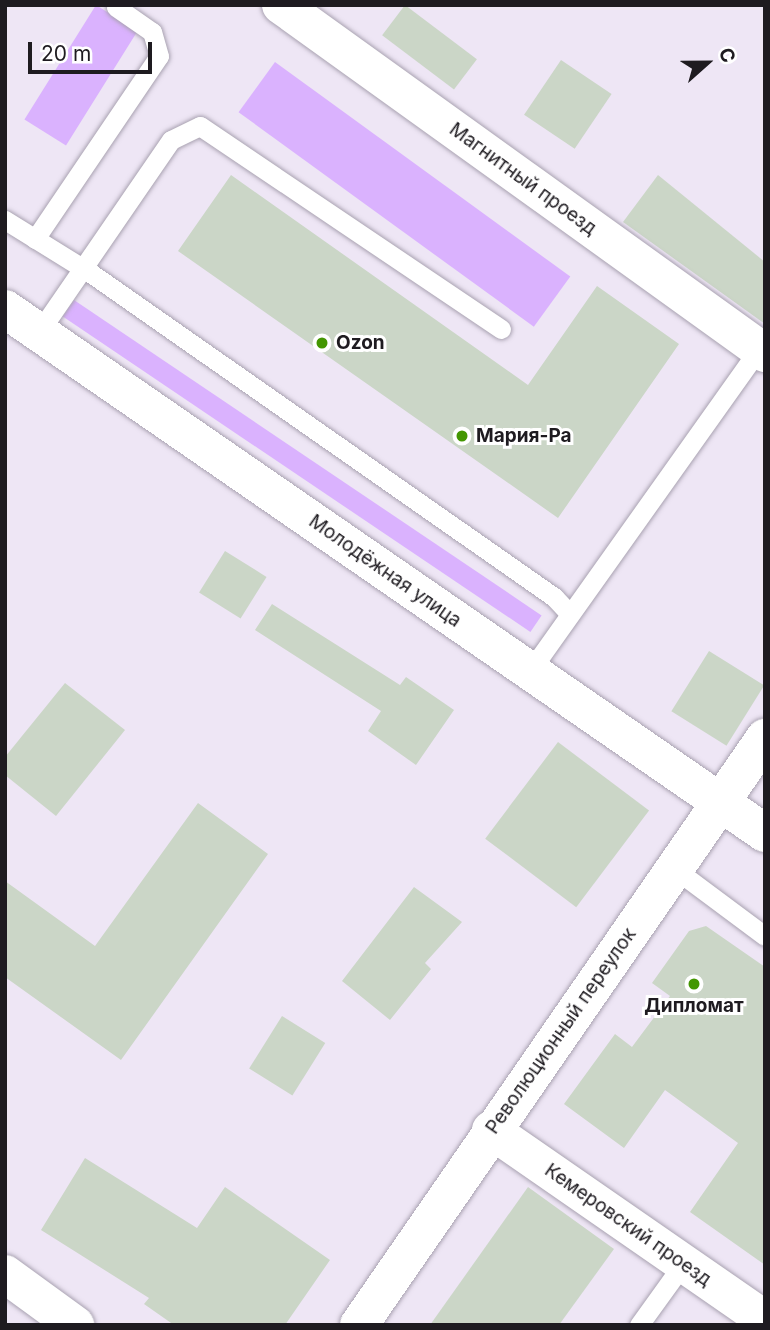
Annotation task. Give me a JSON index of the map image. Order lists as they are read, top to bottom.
{
  "streets": {
    "street": [
      "Магнитный проезд",
      "Молодёжная улица",
      "Революционный переулок",
      "Кемеровский проезд"
    ]
  },
  "crossings": [
    ["Молодёжная улица", "Революционный переулок"],
    ["Революционный переулок", "Кемеровский проезд"]
  ],
  "places": ["Ozon", "Мария-Ра", "Дипломат"],
  "scale_bar": "20 m",
  "north": "right"
}
